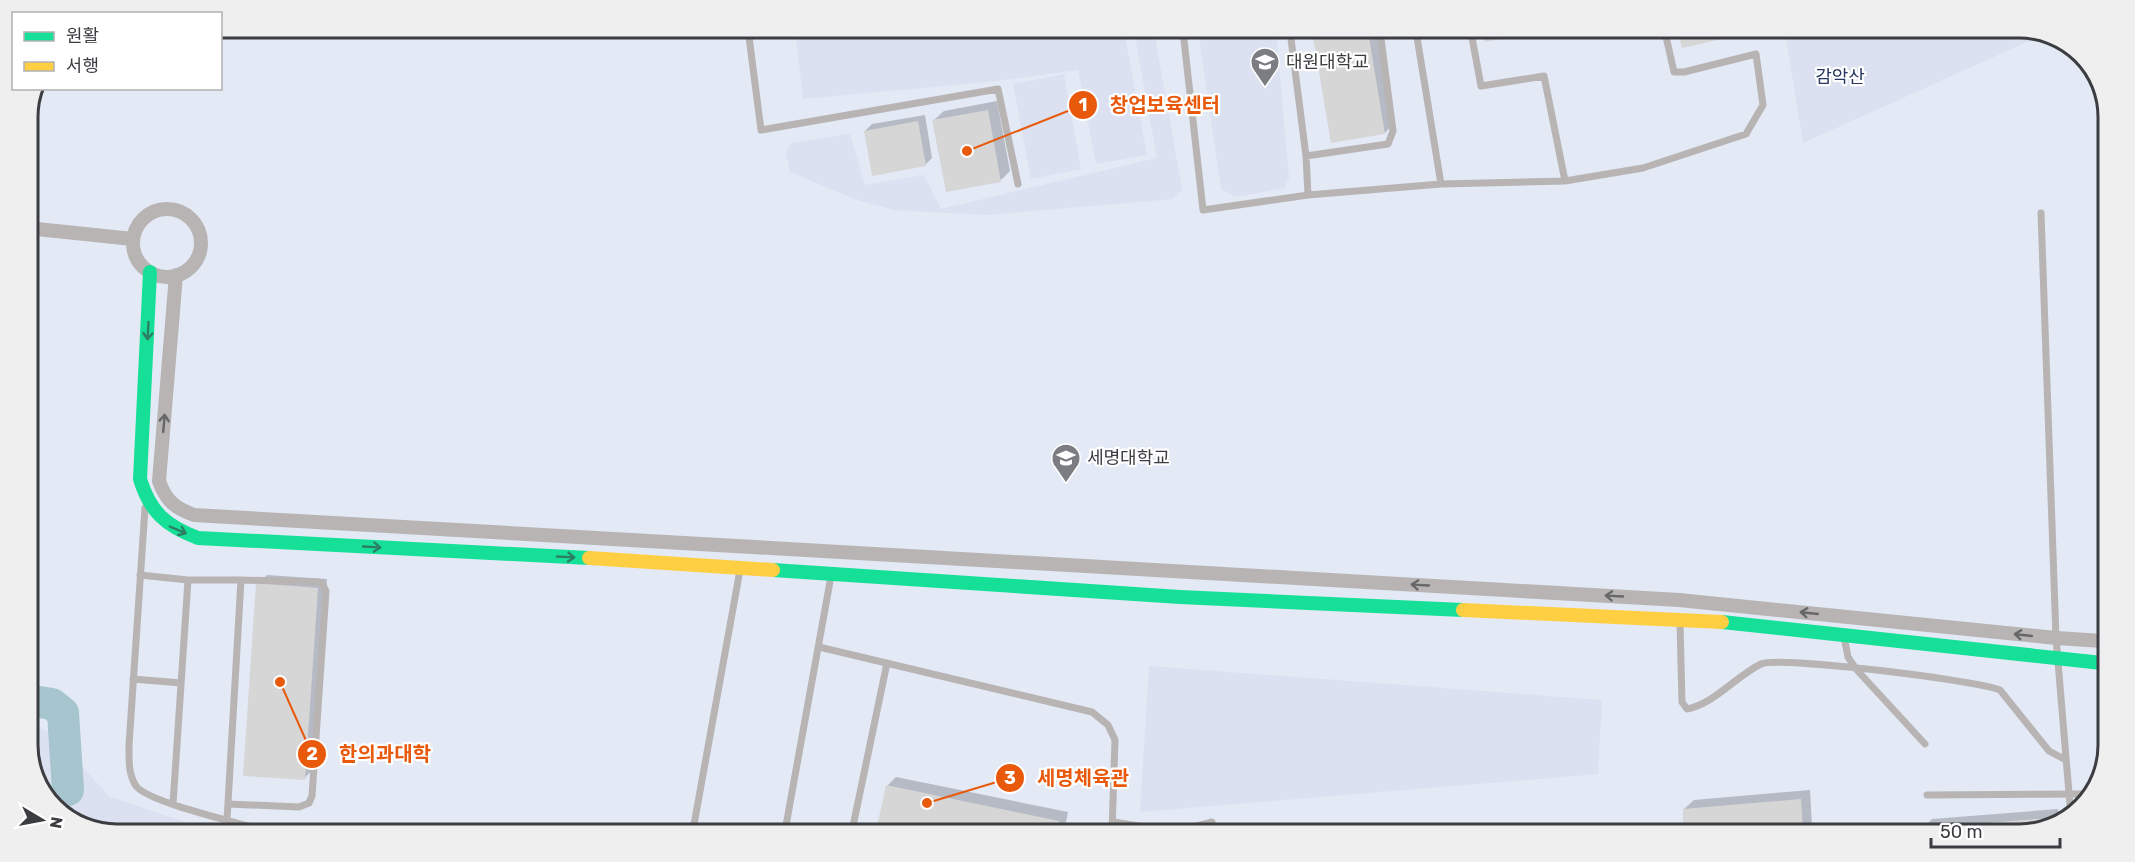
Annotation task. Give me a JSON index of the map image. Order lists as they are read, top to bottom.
{
  "parks": ["감악산"],
  "places": {
    "school or university": ["대원대학교", "세명대학교"],
    "other": ["창업보육센터", "한의과대학", "세명체육관"]
  },
  "legend": ["원활", "서행"],
  "scale_bar": "50 m",
  "north": "right"
}
